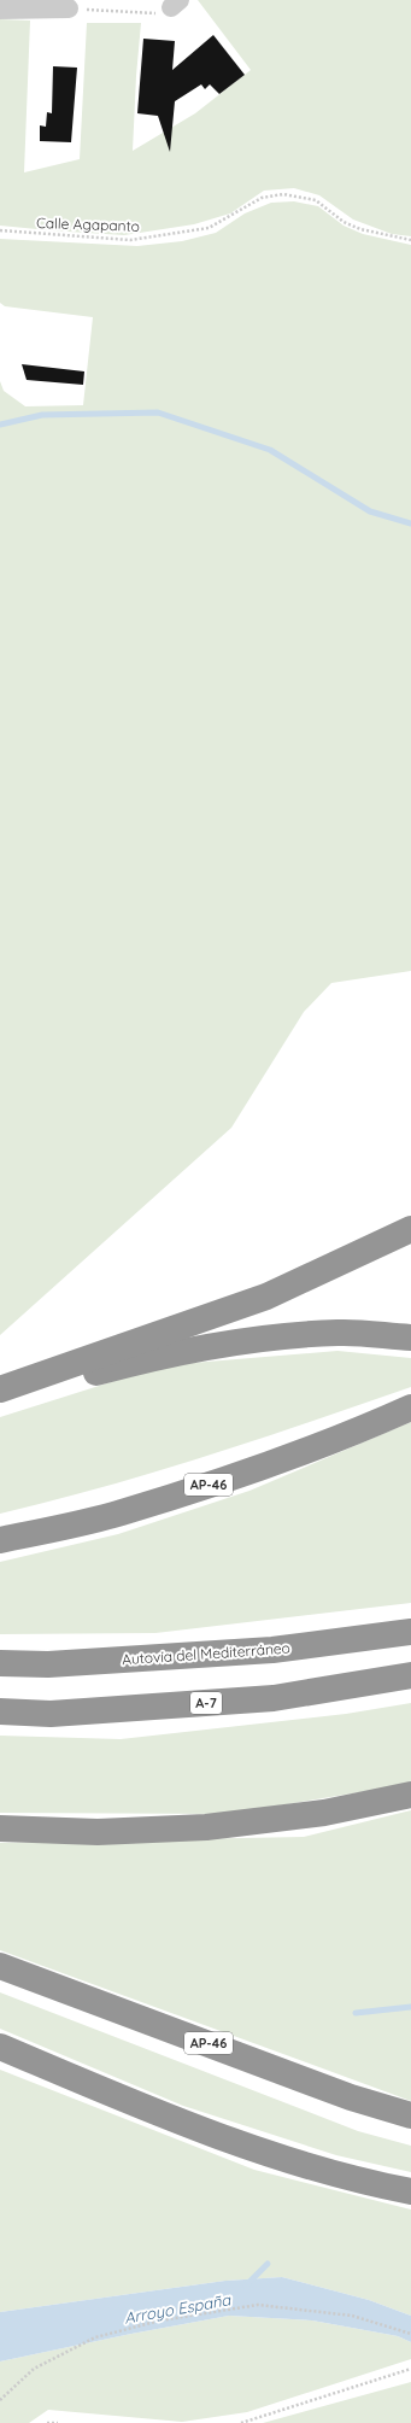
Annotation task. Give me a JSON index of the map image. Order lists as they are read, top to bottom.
{
  "streets": {
    "highway": ["AP-46", "Autovía del Mediterráneo", "A-7"],
    "path": ["Calle Agapanto"]
  },
  "water": ["Arroyo España"]
}
